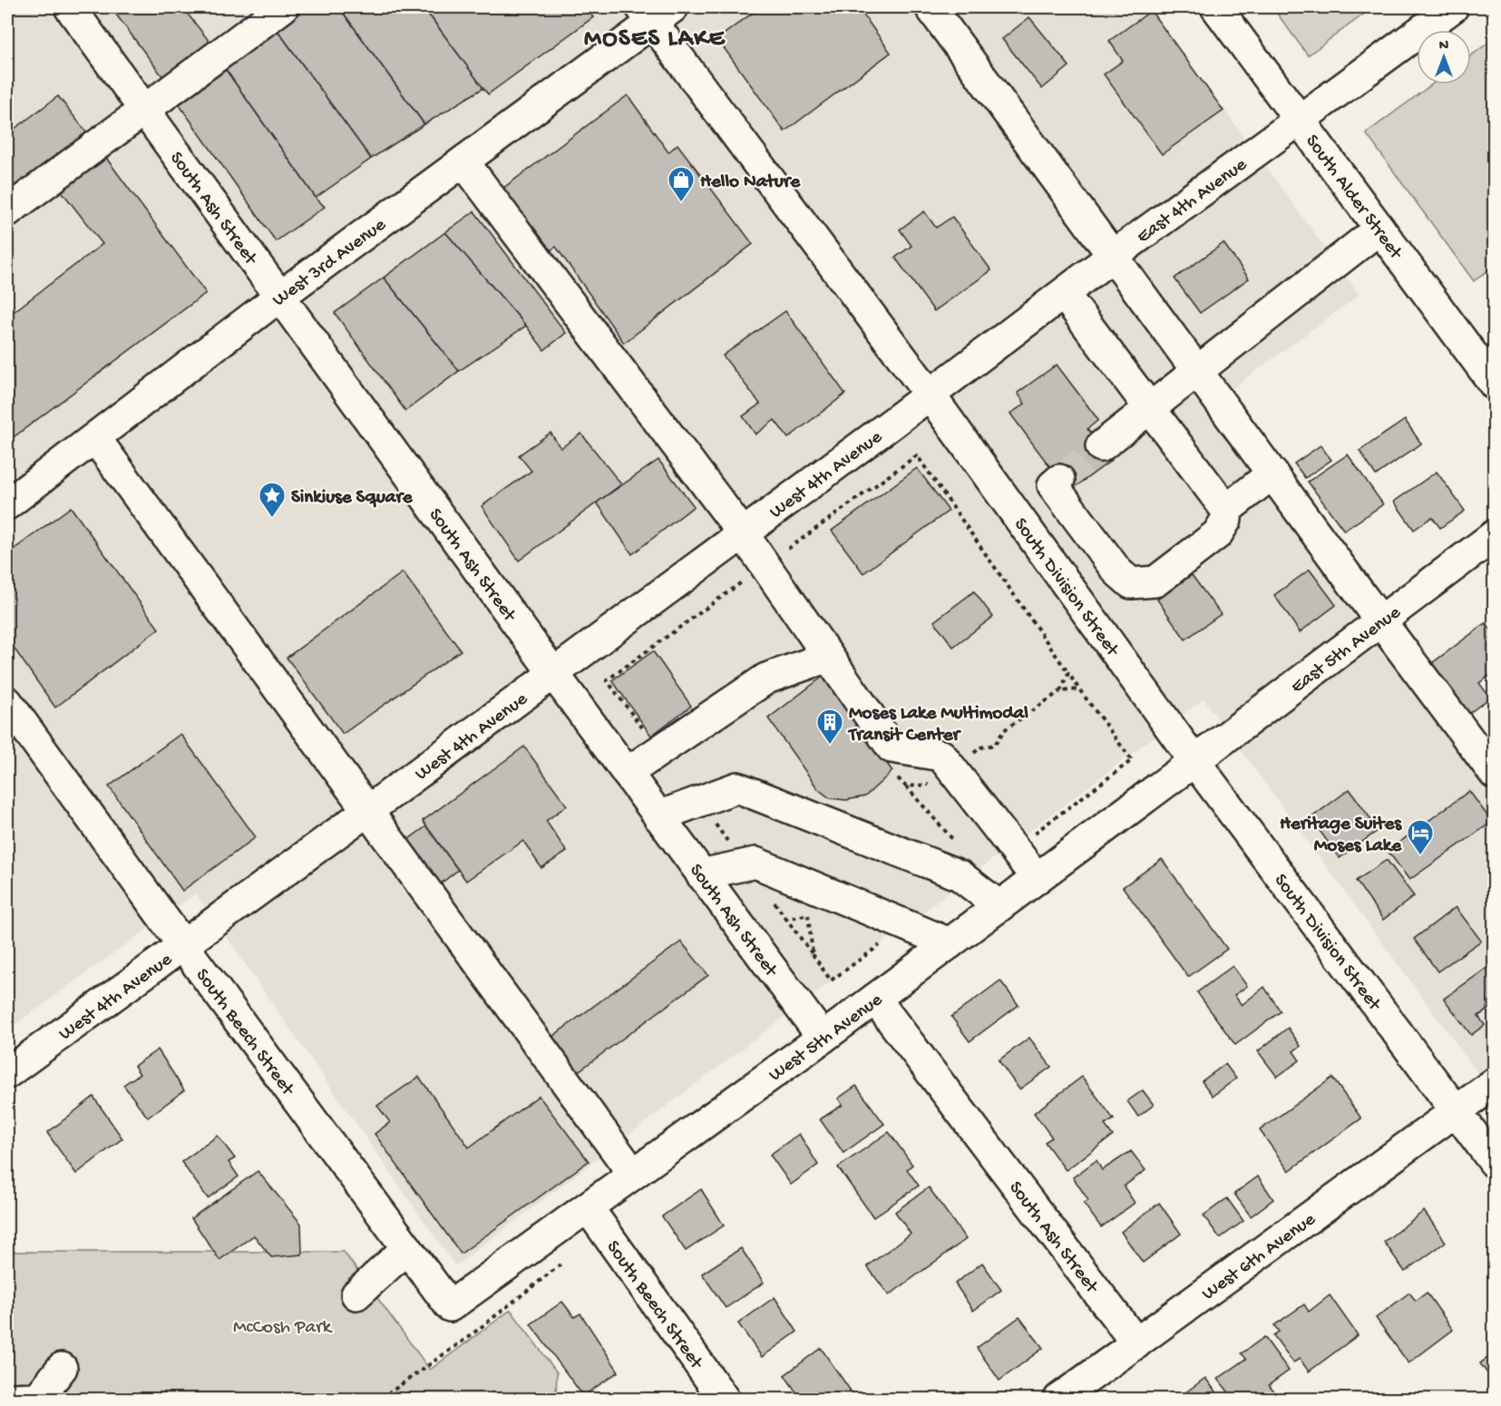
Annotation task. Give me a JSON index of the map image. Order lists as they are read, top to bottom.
{
  "streets": {
    "street": [
      "South Alder Street",
      "East 4th Avenue",
      "South Ash Street",
      "West 3rd Avenue",
      "West 4th Avenue",
      "South Division Street",
      "East 5th Avenue",
      "South Beech Street",
      "West 5th Avenue",
      "West 6th Avenue"
    ]
  },
  "crossings": [
    ["South Alder Street", "East 4th Avenue"],
    ["East 4th Avenue", "West 4th Avenue"],
    ["East 4th Avenue", "South Division Street"],
    ["South Ash Street", "West 3rd Avenue"],
    ["South Ash Street", "West 4th Avenue"],
    ["South Ash Street", "West 5th Avenue"],
    ["South Ash Street", "West 6th Avenue"],
    ["West 3rd Avenue", "South Division Street"],
    ["West 4th Avenue", "South Division Street"],
    ["West 4th Avenue", "South Beech Street"],
    ["South Division Street", "East 5th Avenue"],
    ["South Division Street", "West 5th Avenue"],
    ["South Division Street", "West 6th Avenue"],
    ["East 5th Avenue", "West 5th Avenue"],
    ["South Beech Street", "West 5th Avenue"]
  ],
  "districts": ["MOSES LAKE"],
  "parks": ["McCosh Park"],
  "places": {
    "shop": ["Hello Nature"],
    "place": ["Sinkiuse Square"],
    "building": ["Moses Lake Multimodal Transit Center"],
    "hotel": ["Heritage Suites Moses Lake"]
  },
  "north": "top"
}
